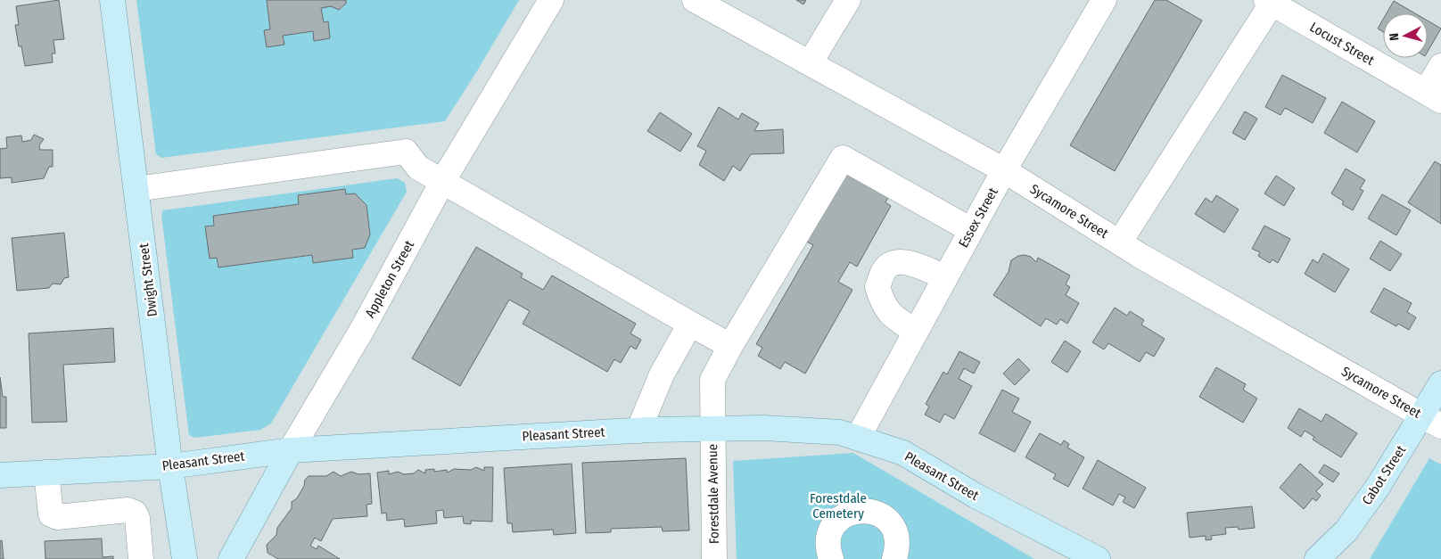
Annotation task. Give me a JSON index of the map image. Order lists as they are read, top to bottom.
{
  "streets": {
    "main road": [
      "Appleton Street",
      "Dwight Street",
      "Pleasant Street",
      "Cabot Street"
    ],
    "street": [
      "Locust Street",
      "Sycamore Street",
      "Essex Street",
      "Forestdale Avenue"
    ]
  },
  "crossings": [
    ["Sycamore Street", "Essex Street"],
    ["Sycamore Street", "Cabot Street"],
    ["Essex Street", "Pleasant Street"],
    ["Essex Street", "Forestdale Avenue"],
    ["Appleton Street", "Pleasant Street"],
    ["Dwight Street", "Pleasant Street"],
    ["Pleasant Street", "Forestdale Avenue"]
  ],
  "parks": ["Forestdale Cemetery"],
  "north": "left"
}
